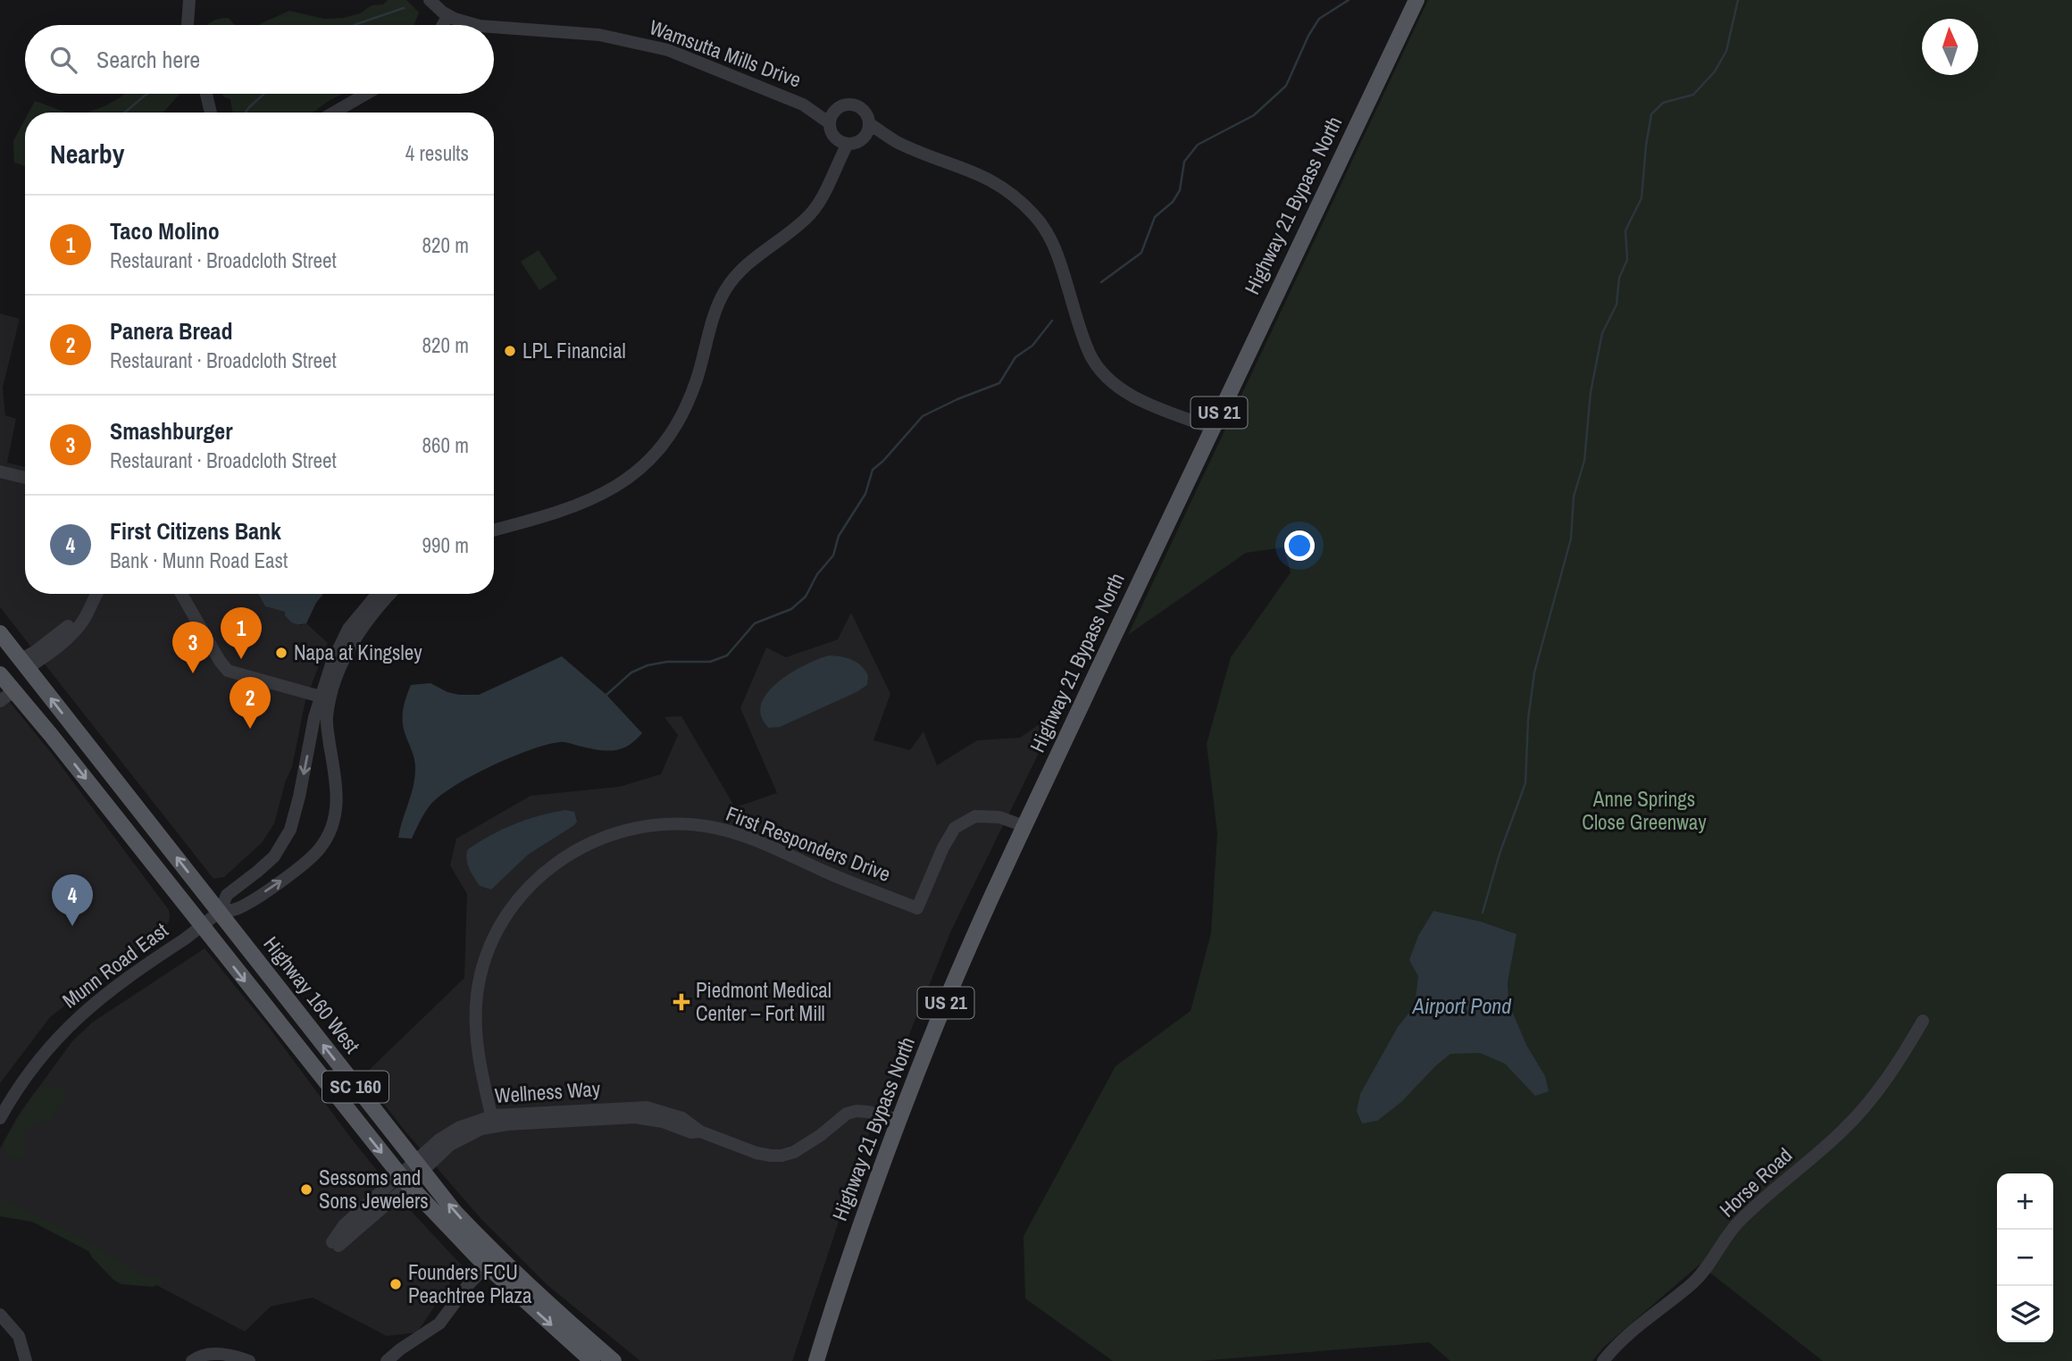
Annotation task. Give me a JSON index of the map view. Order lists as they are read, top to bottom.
{
  "streets": {
    "main road": [
      "Highway 21 Bypass North",
      "US 21",
      "Highway 160 West",
      "SC 160"
    ],
    "street": [
      "Wamsutta Mills Drive",
      "First Responders Drive",
      "Munn Road East",
      "Wellness Way",
      "Horse Road"
    ]
  },
  "crossings": [
    ["Highway 21 Bypass North", "First Responders Drive"],
    ["Highway 21 Bypass North", "Wellness Way"],
    ["First Responders Drive", "Wellness Way"],
    ["Munn Road East", "Highway 160 West"],
    ["Highway 160 West", "Wellness Way"]
  ],
  "water": ["Airport Pond"],
  "parks": ["Anne Springs Close Greenway"],
  "places": {
    "other": [
      "LPL Financial",
      "Napa at Kingsley",
      "Sessoms and Sons Jewelers",
      "Founders FCU Peachtree Plaza"
    ],
    "health": ["Piedmont Medical Center – Fort Mill"]
  },
  "north": "top",
  "page": {
    "search": "Search here",
    "heading": ["Nearby", "4 results"],
    "list": [
      {
        "mark": "1",
        "name": "Taco Molino",
        "note": "Restaurant · Broadcloth Street",
        "value": "820 m"
      },
      {
        "mark": "2",
        "name": "Panera Bread",
        "note": "Restaurant · Broadcloth Street",
        "value": "820 m"
      },
      {
        "mark": "3",
        "name": "Smashburger",
        "note": "Restaurant · Broadcloth Street",
        "value": "860 m"
      },
      {
        "mark": "4",
        "name": "First Citizens Bank",
        "note": "Bank · Munn Road East",
        "value": "990 m"
      }
    ],
    "pins": [
      "1",
      "3",
      "2",
      "4"
    ],
    "map_buttons": ["+", "−"]
  }
}
